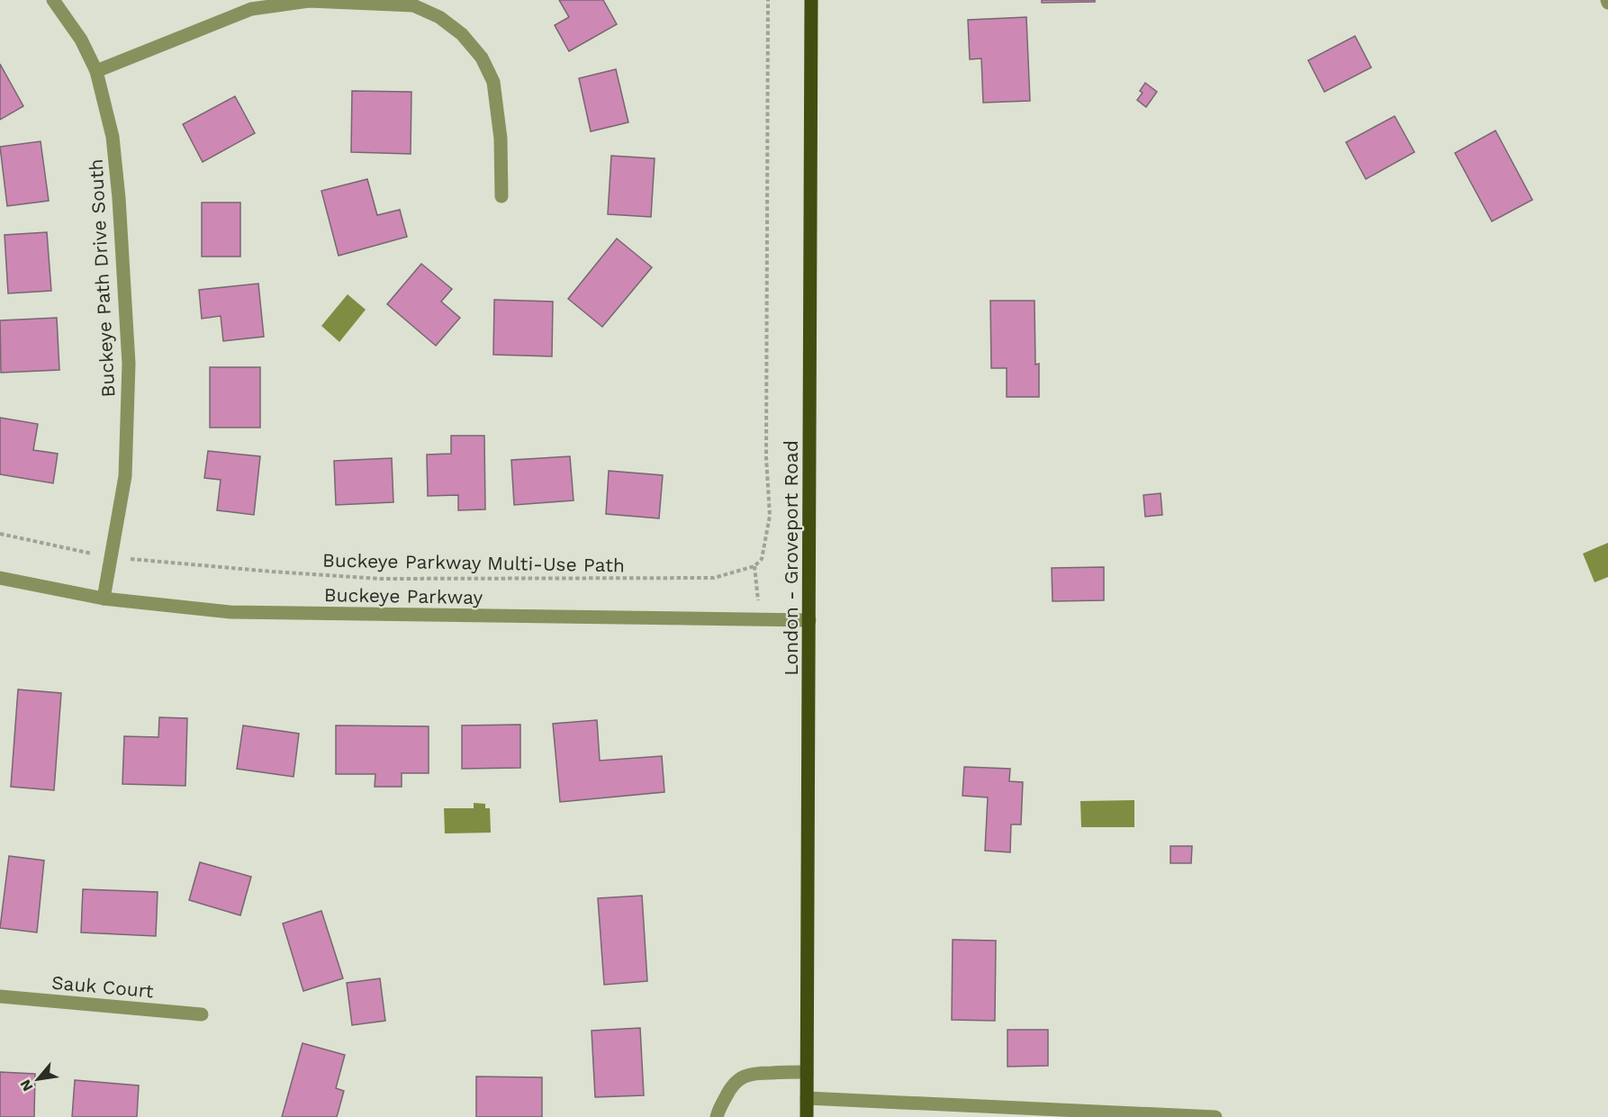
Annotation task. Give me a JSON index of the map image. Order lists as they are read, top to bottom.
{
  "streets": {
    "main road": ["London - Groveport Road"],
    "street": ["Buckeye Path Drive South", "Buckeye Parkway", "Sauk Court"],
    "path": ["Buckeye Parkway Multi-Use Path"]
  },
  "crossings": [
    ["Buckeye Path Drive South", "Buckeye Parkway Multi-Use Path"],
    ["Buckeye Path Drive South", "Buckeye Parkway"],
    ["London - Groveport Road", "Buckeye Parkway"]
  ],
  "north": "bottom left"
}
